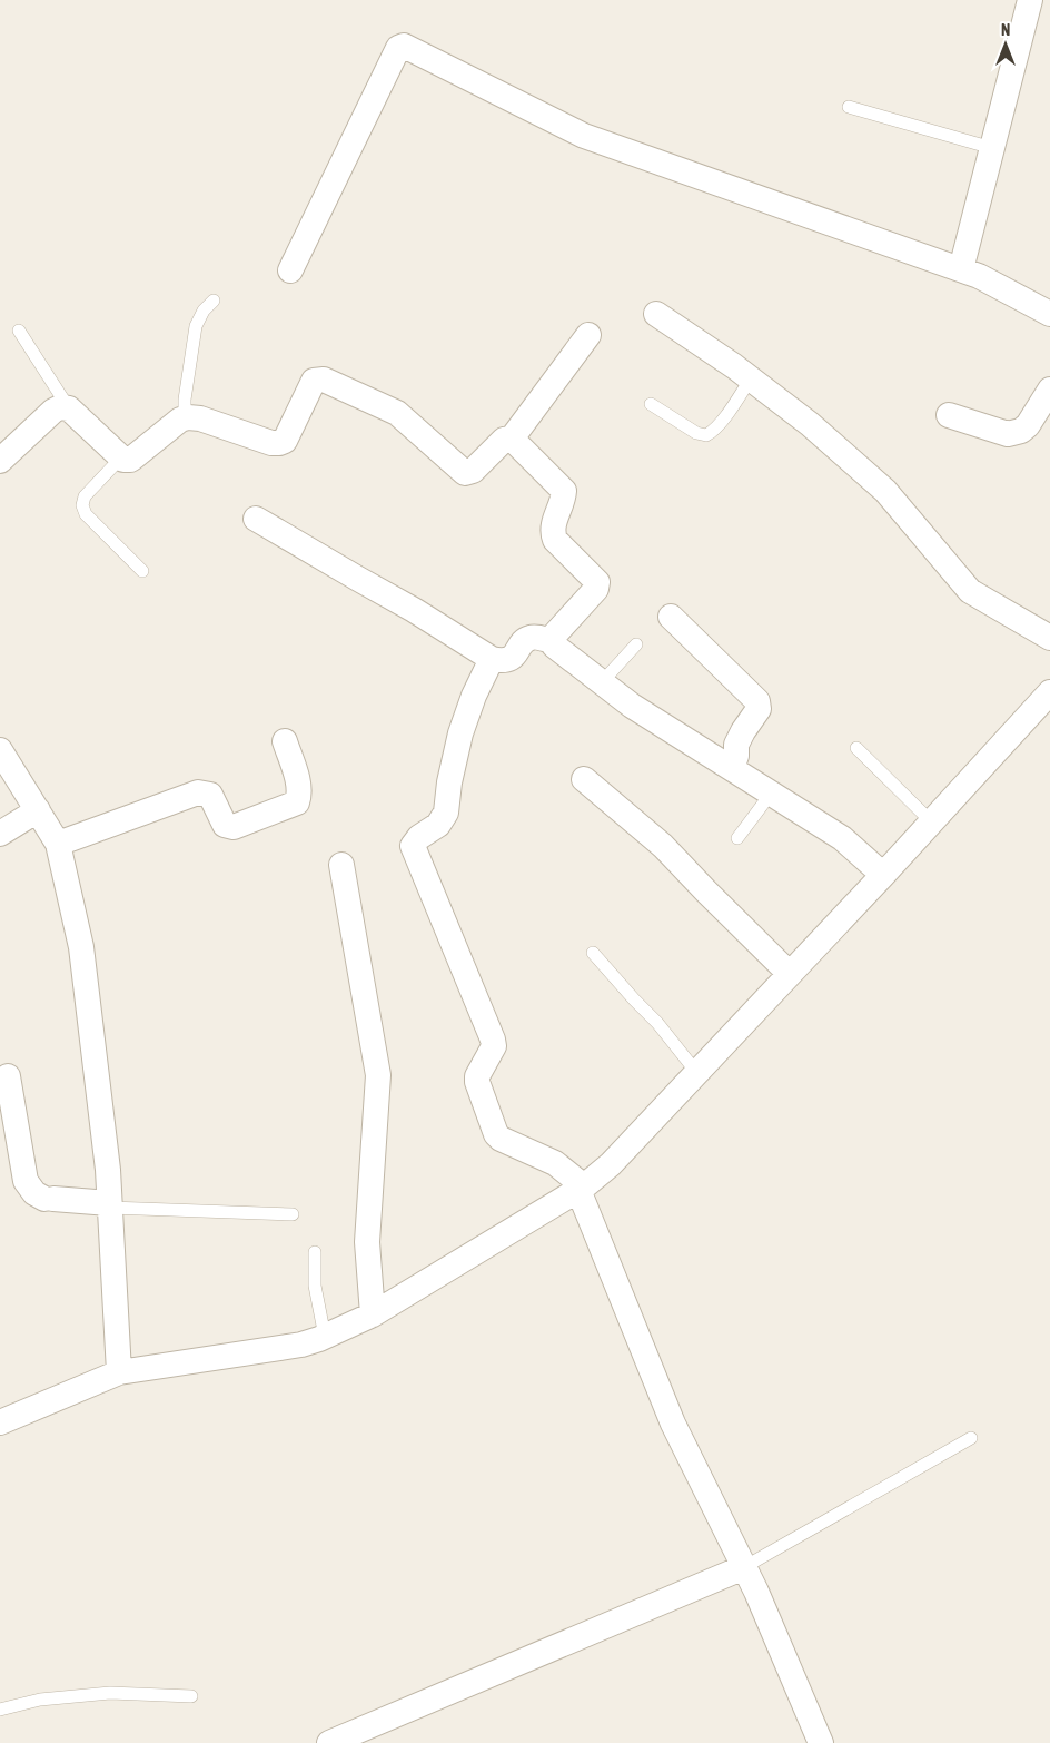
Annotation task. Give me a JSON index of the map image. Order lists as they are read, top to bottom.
{
  "north": "top"
}
